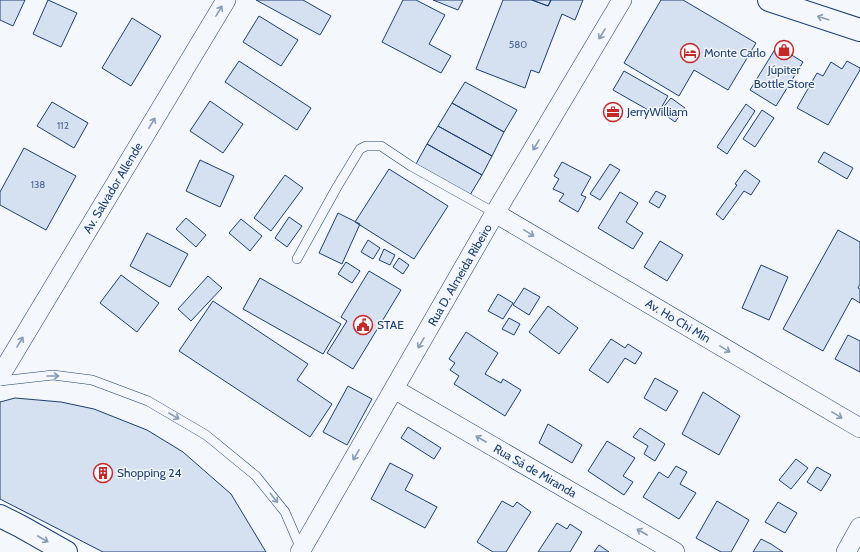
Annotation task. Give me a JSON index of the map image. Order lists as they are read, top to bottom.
{
  "streets": {
    "street": [
      "Av. Salvador Allende",
      "Rua D. Almeida Ribeiro",
      "Av. Ho Chi Min",
      "Rua Sá de Miranda"
    ]
  },
  "crossings": [
    ["Rua D. Almeida Ribeiro", "Av. Ho Chi Min"],
    ["Rua D. Almeida Ribeiro", "Rua Sá de Miranda"]
  ],
  "one_way": [
    "Av. Salvador Allende",
    "Rua D. Almeida Ribeiro",
    "Av. Ho Chi Min",
    "Rua Sá de Miranda"
  ],
  "places": {
    "shop": ["Júpiter Bottle Store"],
    "hotel": ["Monte Carlo"],
    "office": ["JerryWilliam"],
    "public building": ["STAE"],
    "building": ["Shopping 24"]
  },
  "house_numbers": ["580", "112", "138"]
}
